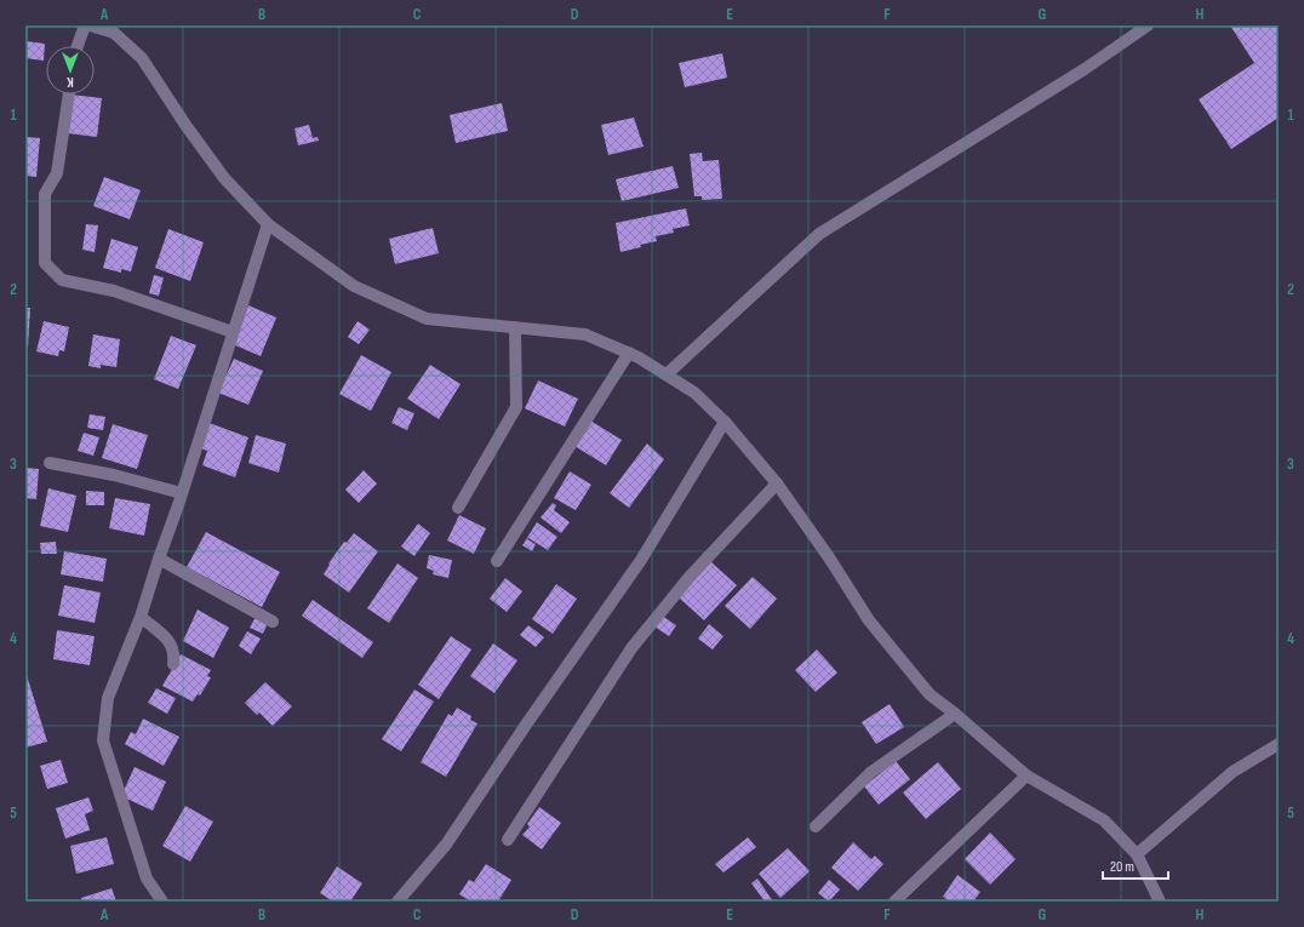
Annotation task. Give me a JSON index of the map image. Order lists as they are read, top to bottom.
{
  "scale_bar": "20 m",
  "north": "bottom",
  "grid": {
    "columns": [
      "A",
      "B",
      "C",
      "D",
      "E",
      "F",
      "G",
      "H"
    ],
    "rows": [
      "1",
      "2",
      "3",
      "4",
      "5"
    ]
  }
}
